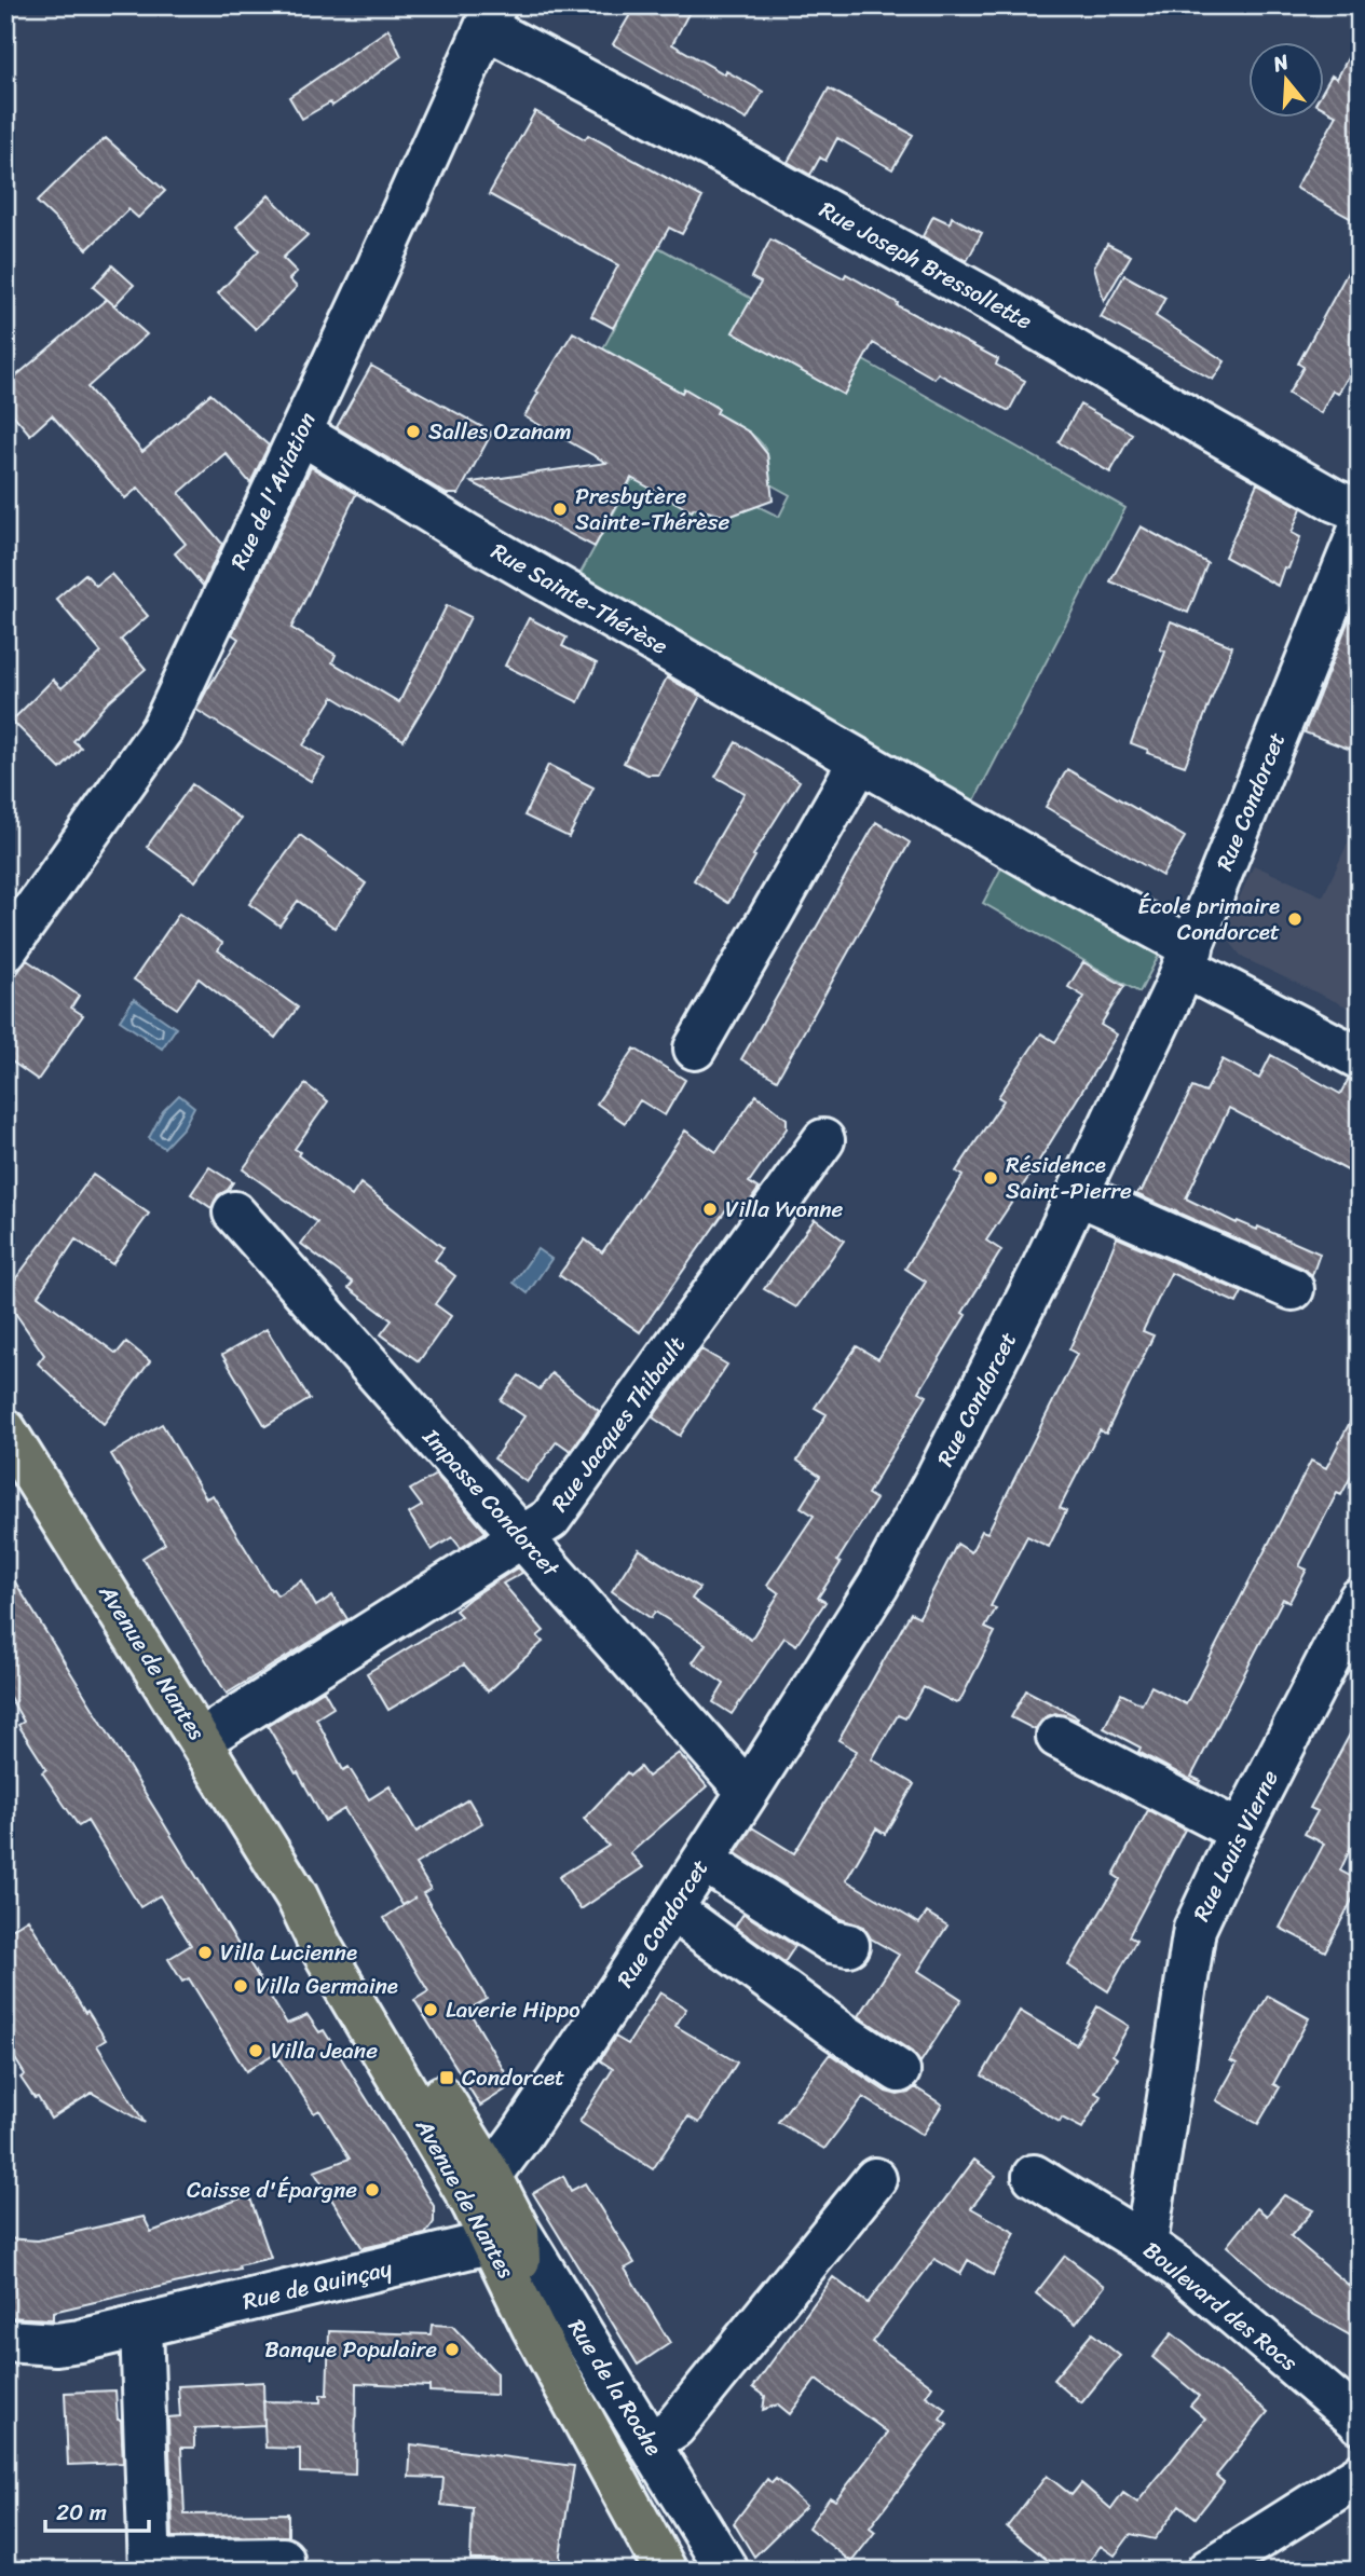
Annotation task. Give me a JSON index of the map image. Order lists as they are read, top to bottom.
{
  "streets": {
    "main road": ["Avenue de Nantes"],
    "street": [
      "Rue Joseph Bressollette",
      "Rue de l'Aviation",
      "Rue Sainte-Thérèse",
      "Rue Condorcet",
      "Rue Jacques Thibault",
      "Impasse Condorcet",
      "Rue Louis Vierne",
      "Rue de Quinçay",
      "Boulevard des Rocs",
      "Rue de la Roche"
    ]
  },
  "crossings": [
    ["Rue Joseph Bressollette", "Rue de l'Aviation"],
    ["Rue de l'Aviation", "Rue Sainte-Thérèse"],
    ["Rue Sainte-Thérèse", "Rue Condorcet"],
    ["Rue Condorcet", "Impasse Condorcet"],
    ["Rue Condorcet", "Avenue de Nantes"],
    ["Rue Jacques Thibault", "Impasse Condorcet"],
    ["Rue Jacques Thibault", "Avenue de Nantes"],
    ["Avenue de Nantes", "Rue de Quinçay"],
    ["Avenue de Nantes", "Rue de la Roche"],
    ["Rue Louis Vierne", "Boulevard des Rocs"],
    ["Rue de Quinçay", "Rue de la Roche"]
  ],
  "places": {
    "other": [
      "Salles Ozanam",
      "Presbytère Sainte-Thérèse",
      "École primaire Condorcet",
      "Résidence Saint-Pierre",
      "Villa Yvonne",
      "Villa Lucienne",
      "Villa Germaine",
      "Laverie Hippo",
      "Villa Jeane",
      "Caisse d'Épargne",
      "Banque Populaire"
    ],
    "transit": ["Condorcet"]
  },
  "scale_bar": "20 m",
  "north": "top"
}
